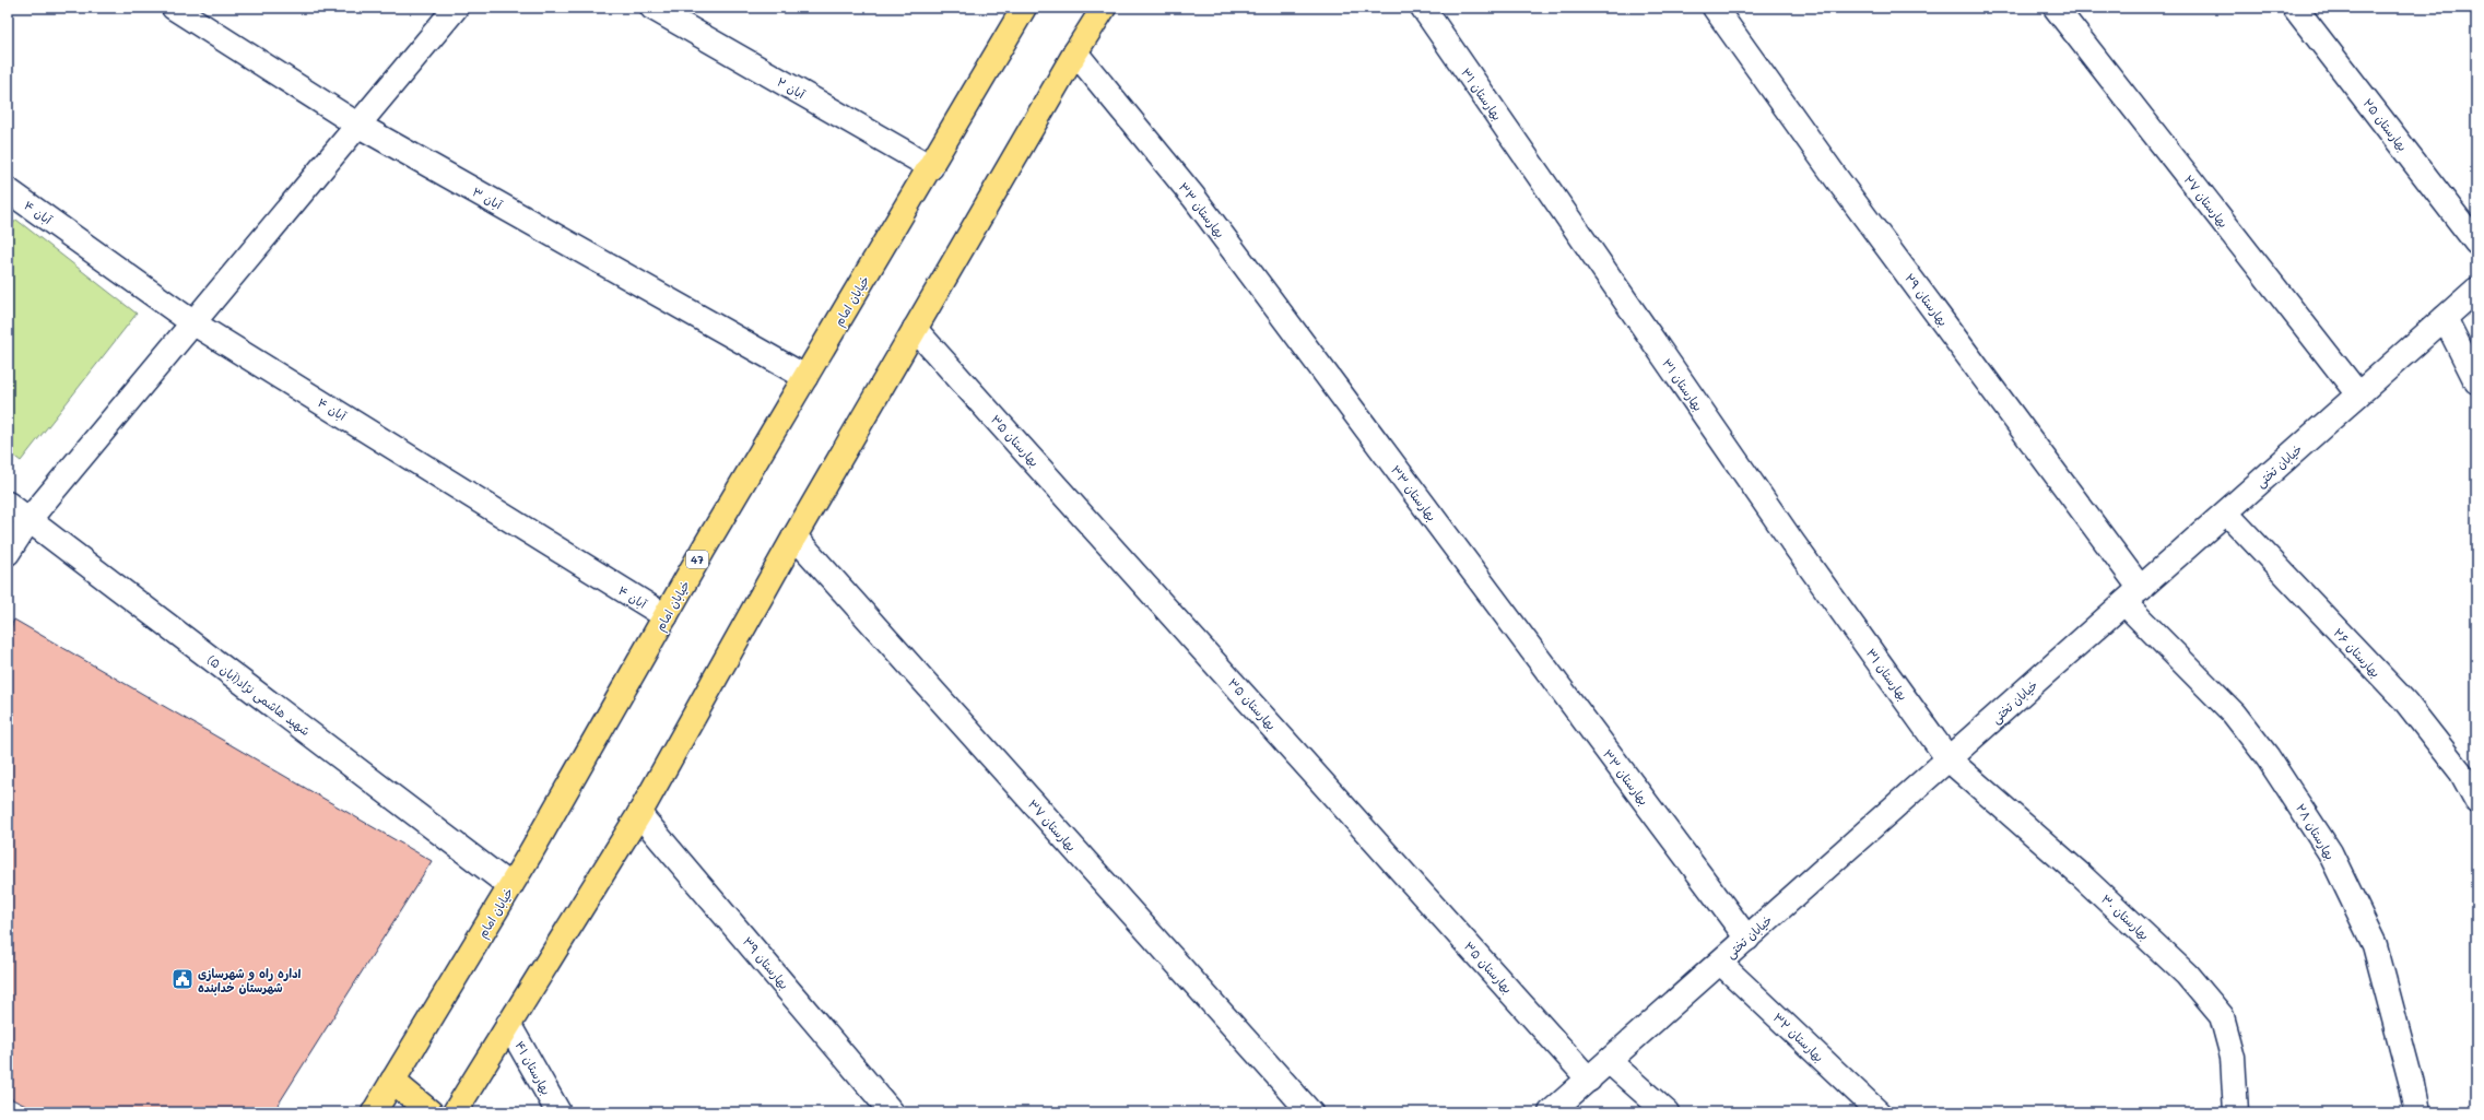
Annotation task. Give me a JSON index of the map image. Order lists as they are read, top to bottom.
{
  "streets": {
    "main road": ["خیابان امام", "47"],
    "street": [
      "آبان ۲",
      "بهارستان ۳۱",
      "بهارستان ۲۵",
      "آبان ۳",
      "بهارستان ۲۷",
      "بهارستان ۳۳",
      "آبان ۴",
      "بهارستان ۲۹",
      "بهارستان ۳۵",
      "خیابان تختی",
      "(آبان ۵)شهید هاشمی نژاد",
      "بهارستان ۳۷",
      "بهارستان ۲۸",
      "بهارستان ۳۰",
      "بهارستان ۳۹",
      "بهارستان ۴۱"
    ],
    "lane": ["بهارستان ۲۶", "بهارستان ۳۲"]
  },
  "crossings": [
    ["آبان ۲", "خیابان امام"],
    ["بهارستان ۳۱", "خیابان تختی"],
    ["بهارستان ۳۱", "بهارستان ۳۰"],
    ["آبان ۳", "خیابان امام"],
    ["بهارستان ۲۷", "خیابان تختی"],
    ["بهارستان ۳۳", "خیابان تختی"],
    ["آبان ۴", "خیابان امام"],
    ["بهارستان ۲۹", "خیابان تختی"],
    ["بهارستان ۲۹", "بهارستان ۲۸"],
    ["خیابان امام", "(آبان ۵)شهید هاشمی نژاد"],
    ["بهارستان ۳۵", "خیابان تختی"],
    ["خیابان تختی", "بهارستان ۲۶"],
    ["خیابان تختی", "بهارستان ۲۸"],
    ["خیابان تختی", "بهارستان ۳۰"],
    ["خیابان تختی", "بهارستان ۳۲"]
  ],
  "places": {
    "public building": ["اداره راه و شهرسازی شهرستان خدابنده"]
  }
}
